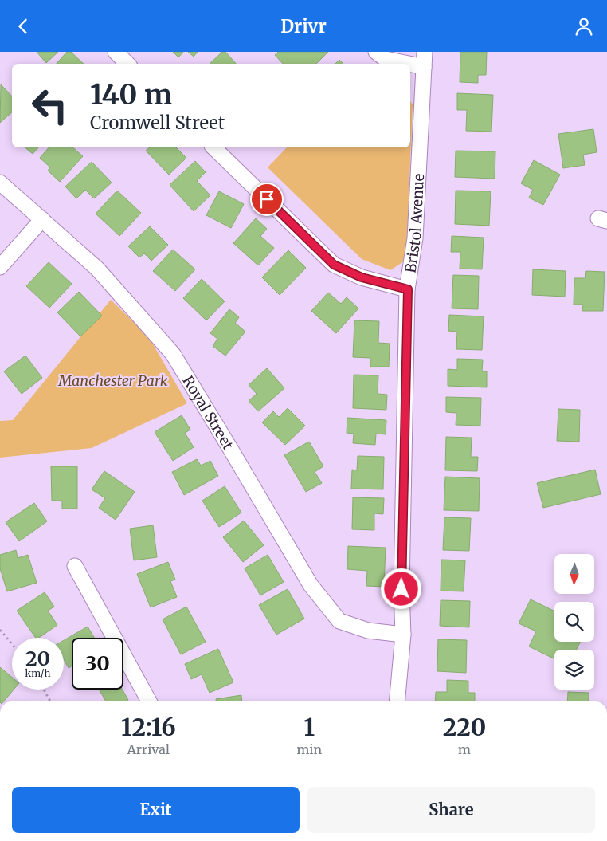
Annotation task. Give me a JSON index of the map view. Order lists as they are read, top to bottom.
{
  "streets": {
    "street": ["Bristol Avenue", "Royal Street"]
  },
  "crossings": [
    ["Bristol Avenue", "Royal Street"]
  ],
  "parks": ["Manchester Park"],
  "north": "bottom",
  "page": {
    "header": "Drivr",
    "turn": ["140 m", "Cromwell Street"],
    "speed": "20 km/h",
    "limit": "30",
    "eta": [
      "12:16",
      "Arrival",
      "1",
      "min",
      "220",
      "m"
    ],
    "buttons": ["Exit", "Share"]
  }
}
